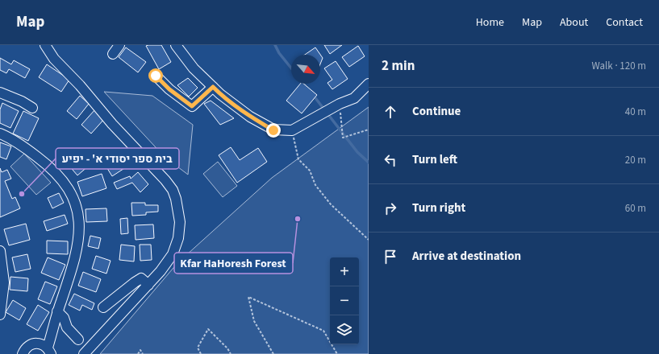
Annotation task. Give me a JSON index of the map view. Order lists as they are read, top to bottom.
{
  "places": ["בית ספר יסודי א' - יפיע", "Kfar HaHoresh Forest"],
  "north": "bottom right",
  "page": {
    "header": "Map",
    "nav": [
      "Home",
      "Map",
      "About",
      "Contact"
    ],
    "heading": ["2 min", "Walk · 120 m"],
    "list": [
      ["Continue", "40 m"],
      ["Turn left", "20 m"],
      ["Turn right", "60 m"],
      "Arrive at destination"
    ],
    "map_buttons": ["+", "−"]
  }
}
